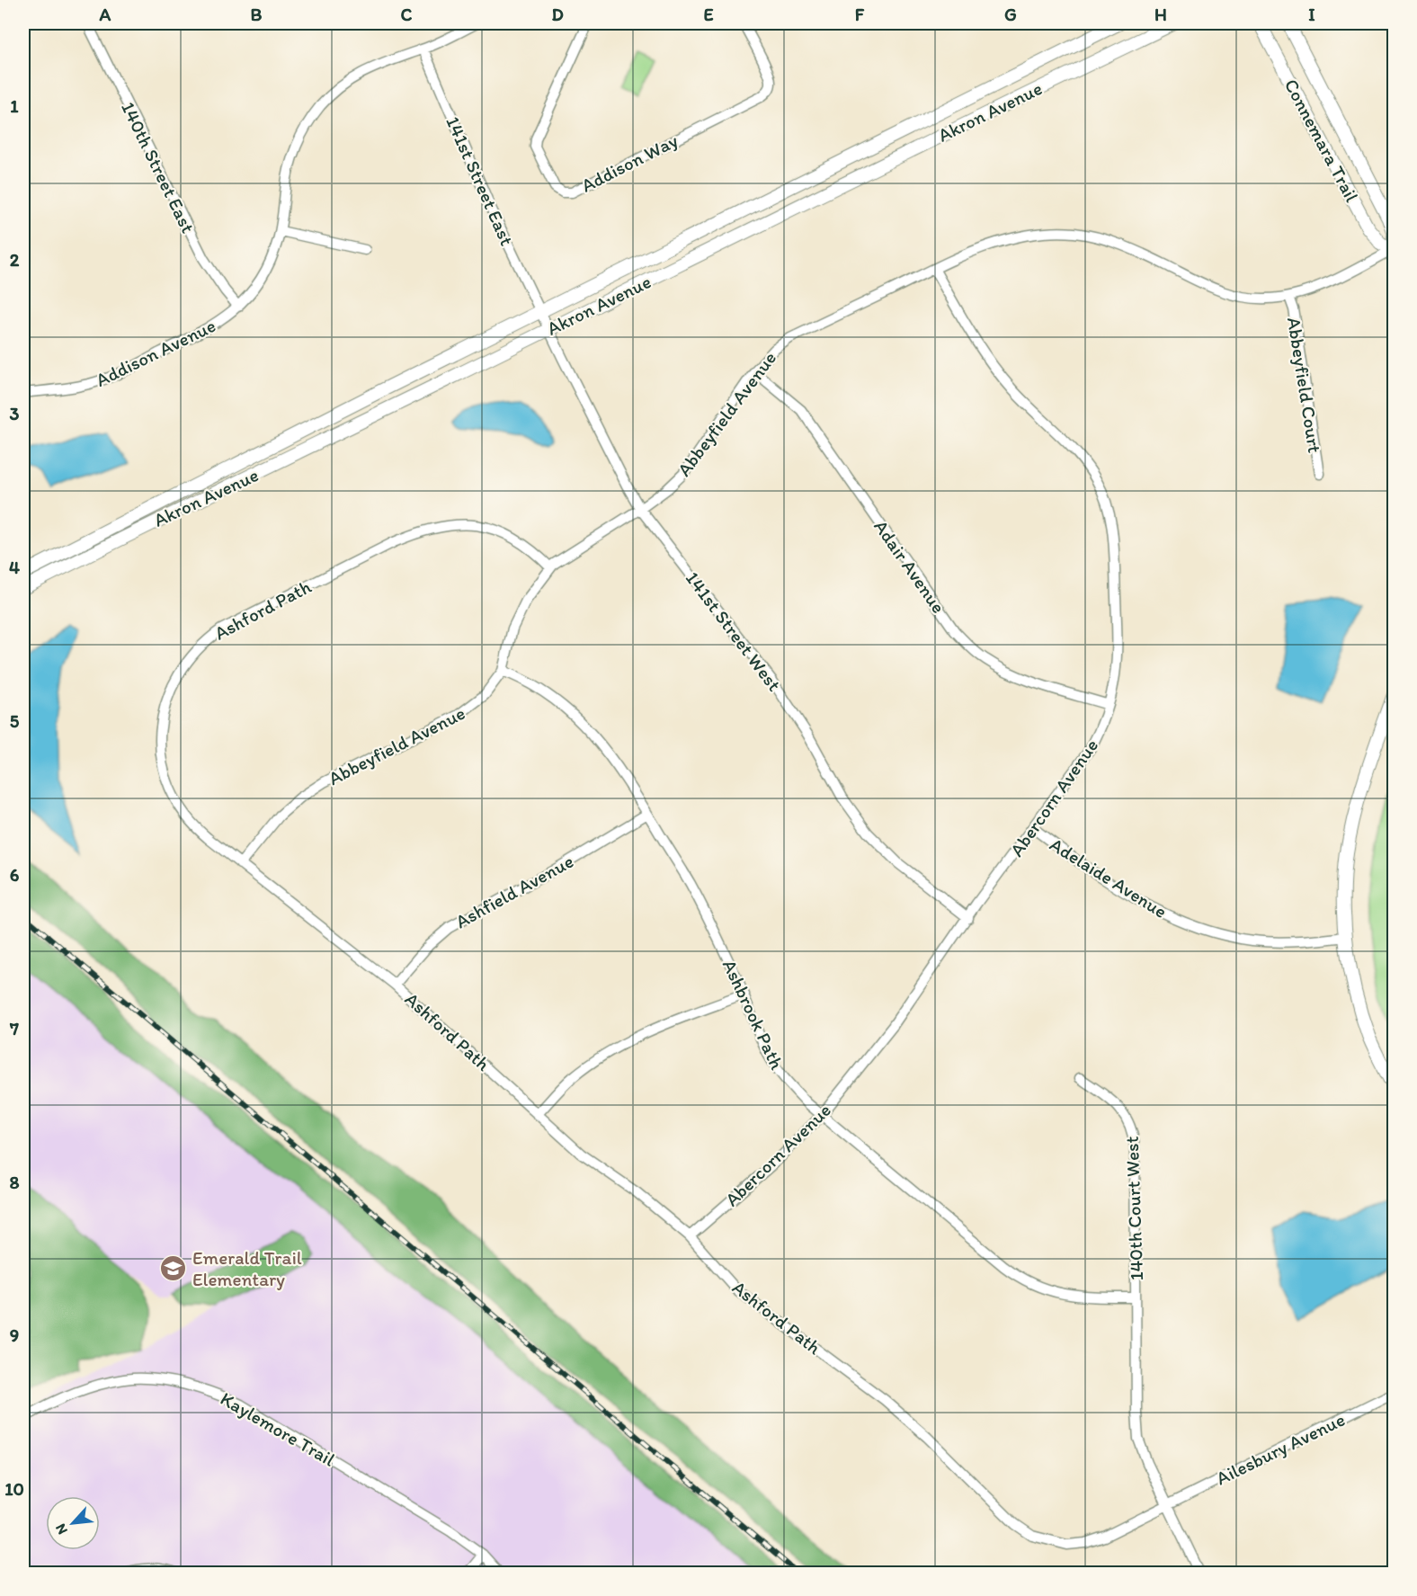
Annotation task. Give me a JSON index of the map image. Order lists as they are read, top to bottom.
{
  "streets": {
    "street": [
      "Akron Avenue",
      "Connemara Trail",
      "Addison Way",
      "140th Street East",
      "141st Street East",
      "Addison Avenue",
      "Abbeyfield Court",
      "Abbeyfield Avenue",
      "Adair Avenue",
      "Ashford Path",
      "141st Street West",
      "Abercorn Avenue",
      "Adelaide Avenue",
      "Ashfield Avenue",
      "Ashbrook Path",
      "140th Court West",
      "Kaylemore Trail",
      "Ailesbury Avenue"
    ]
  },
  "crossings": [
    ["Akron Avenue", "141st Street East"],
    ["Akron Avenue", "141st Street West"],
    ["Connemara Trail", "Abbeyfield Avenue"],
    ["140th Street East", "Addison Avenue"],
    ["141st Street East", "Addison Avenue"],
    ["141st Street East", "141st Street West"],
    ["Abbeyfield Court", "Abbeyfield Avenue"],
    ["Abbeyfield Avenue", "Adair Avenue"],
    ["Abbeyfield Avenue", "Ashford Path"],
    ["Abbeyfield Avenue", "141st Street West"],
    ["Abbeyfield Avenue", "Abercorn Avenue"],
    ["Abbeyfield Avenue", "Ashbrook Path"],
    ["Adair Avenue", "Abercorn Avenue"],
    ["Ashford Path", "Abercorn Avenue"],
    ["Ashford Path", "Ashfield Avenue"],
    ["Ashford Path", "140th Court West"],
    ["Ashford Path", "Ailesbury Avenue"],
    ["141st Street West", "Abercorn Avenue"],
    ["Abercorn Avenue", "Adelaide Avenue"],
    ["Abercorn Avenue", "Ashbrook Path"],
    ["Ashfield Avenue", "Ashbrook Path"],
    ["Ashbrook Path", "140th Court West"],
    ["140th Court West", "Ailesbury Avenue"]
  ],
  "places": {
    "school or university": ["Emerald Trail Elementary"]
  },
  "north": "bottom left",
  "grid": {
    "columns": [
      "A",
      "B",
      "C",
      "D",
      "E",
      "F",
      "G",
      "H",
      "I"
    ],
    "rows": [
      "1",
      "2",
      "3",
      "4",
      "5",
      "6",
      "7",
      "8",
      "9",
      "10"
    ]
  }
}
